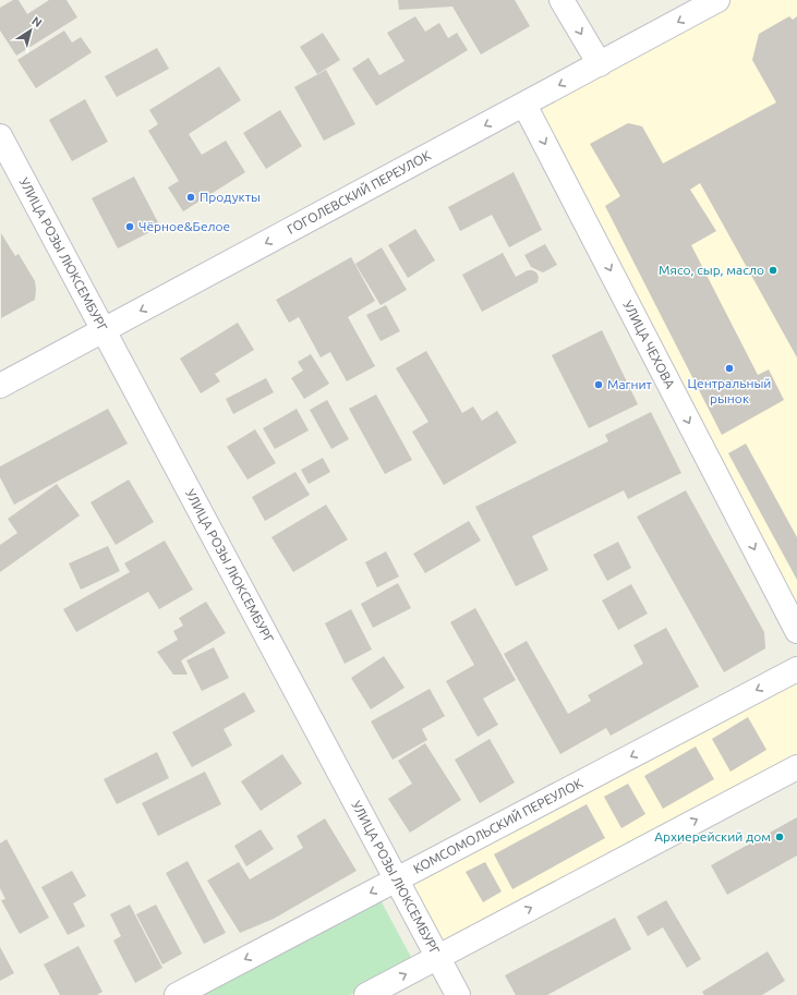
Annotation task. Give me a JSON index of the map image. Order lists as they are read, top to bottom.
{
  "streets": {
    "street": [
      "ГОГОЛЕВСКИЙ ПЕРЕУЛОК",
      "УЛИЦА РОЗЫ ЛЮКСЕМБУРГ",
      "УЛИЦА ЧЕХОВА",
      "КОМСОМОЛЬСКИЙ ПЕРЕУЛОК"
    ]
  },
  "crossings": [
    ["ГОГОЛЕВСКИЙ ПЕРЕУЛОК", "УЛИЦА РОЗЫ ЛЮКСЕМБУРГ"],
    ["ГОГОЛЕВСКИЙ ПЕРЕУЛОК", "УЛИЦА ЧЕХОВА"],
    ["УЛИЦА РОЗЫ ЛЮКСЕМБУРГ", "КОМСОМОЛЬСКИЙ ПЕРЕУЛОК"]
  ],
  "one_way": ["ГОГОЛЕВСКИЙ ПЕРЕУЛОК", "УЛИЦА ЧЕХОВА"],
  "places": [
    "Продукты",
    "Чёрное&Белое",
    "Мясо, сыр, масло",
    "Центральный рынок",
    "Магнит",
    "Архиерейский дом"
  ],
  "north": "top right"
}
